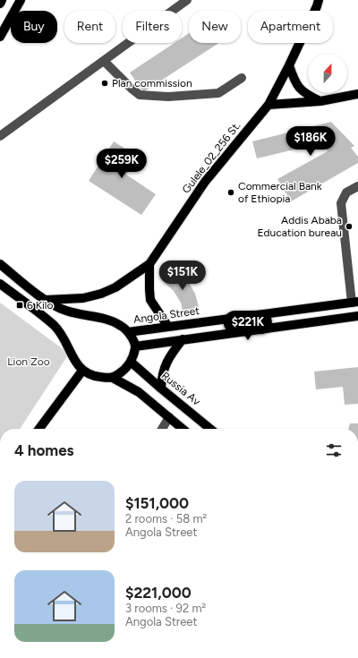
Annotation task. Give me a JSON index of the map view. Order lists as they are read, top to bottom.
{
  "streets": {
    "main road": ["Gulele_02_256 St.", "Angola Street", "Russia Av"]
  },
  "parks": ["Lion Zoo"],
  "places": {
    "other": ["Plan commission", "Commercial Bank of Ethiopia", "Addis Ababa Education bureau"],
    "transit": ["6 Kilo"]
  },
  "north": "top",
  "page": {
    "chip": [
      "Buy",
      "Rent",
      "Filters",
      "New",
      "Apartment"
    ],
    "price": [
      "$186K",
      "$259K",
      "$151K",
      "$221K"
    ],
    "heading": "4 homes",
    "list": [
      {
        "name": "$151,000",
        "note": "2 rooms · 58 m² · Angola Street"
      },
      {
        "name": "$221,000",
        "note": "3 rooms · 92 m² · Angola Street"
      }
    ]
  }
}
